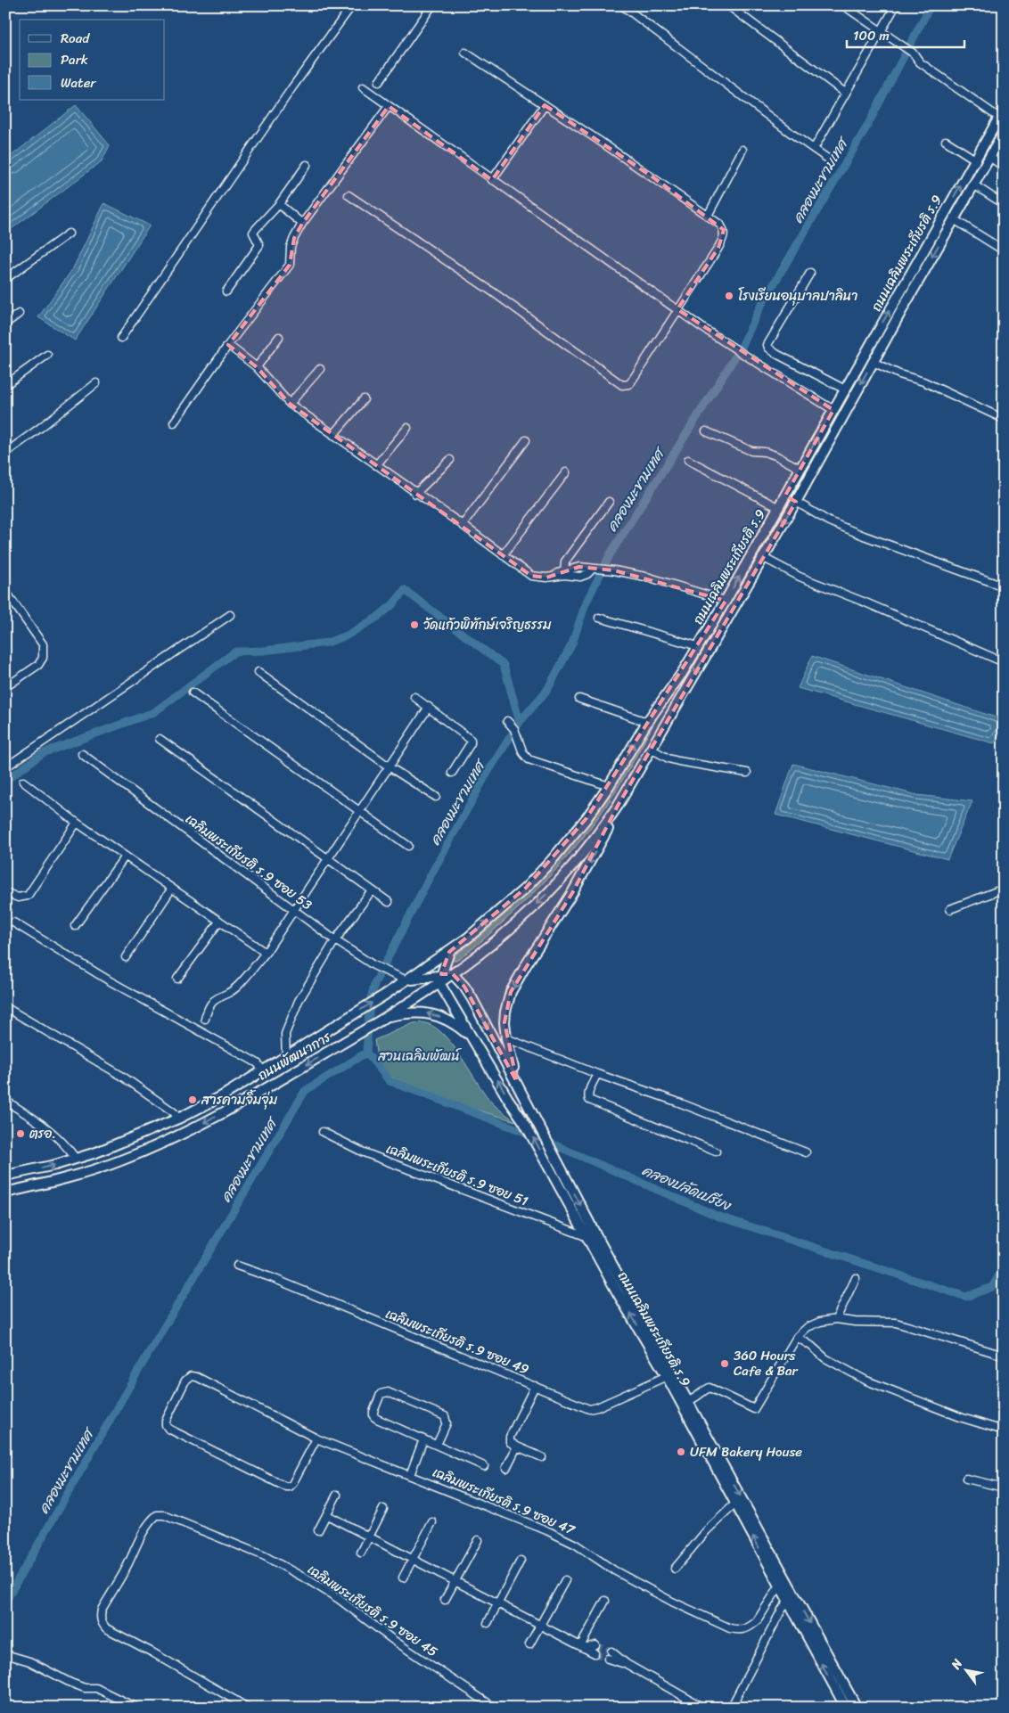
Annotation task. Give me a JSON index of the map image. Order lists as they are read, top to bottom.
{
  "streets": {
    "main road": ["ถนนเฉลิมพระเกียรติ ร.9", "ถนนพัฒนาการ"],
    "street": [
      "เฉลิมพระเกียรติ ร.9 ซอย 53",
      "เฉลิมพระเกียรติ ร.9 ซอย 51",
      "เฉลิมพระเกียรติ ร.9 ซอย 49",
      "เฉลิมพระเกียรติ ร.9 ซอย 47",
      "เฉลิมพระเกียรติ ร.9 ซอย 45"
    ]
  },
  "crossings": [
    ["ถนนเฉลิมพระเกียรติ ร.9", "เฉลิมพระเกียรติ ร.9 ซอย 53"],
    ["ถนนเฉลิมพระเกียรติ ร.9", "ถนนพัฒนาการ"],
    ["ถนนเฉลิมพระเกียรติ ร.9", "เฉลิมพระเกียรติ ร.9 ซอย 51"],
    ["ถนนเฉลิมพระเกียรติ ร.9", "เฉลิมพระเกียรติ ร.9 ซอย 49"],
    ["ถนนเฉลิมพระเกียรติ ร.9", "เฉลิมพระเกียรติ ร.9 ซอย 47"],
    ["เฉลิมพระเกียรติ ร.9 ซอย 53", "ถนนพัฒนาการ"]
  ],
  "water": ["คลองมะขามเทศ", "คลองปลัดเปรียง"],
  "parks": ["สวนเฉลิมพัฒน์"],
  "places": [
    "โรงเรียนอนุบาลปาลินา",
    "วัดแก้วพิทักษ์เจริญธรรม",
    "สารคามจิ้มจุ่ม",
    "ตรอ.",
    "360 Hours Cafe & Bar",
    "UFM Bakery House"
  ],
  "legend": ["Road", "Park", "Water"],
  "scale_bar": "100 m",
  "north": "top left"
}
